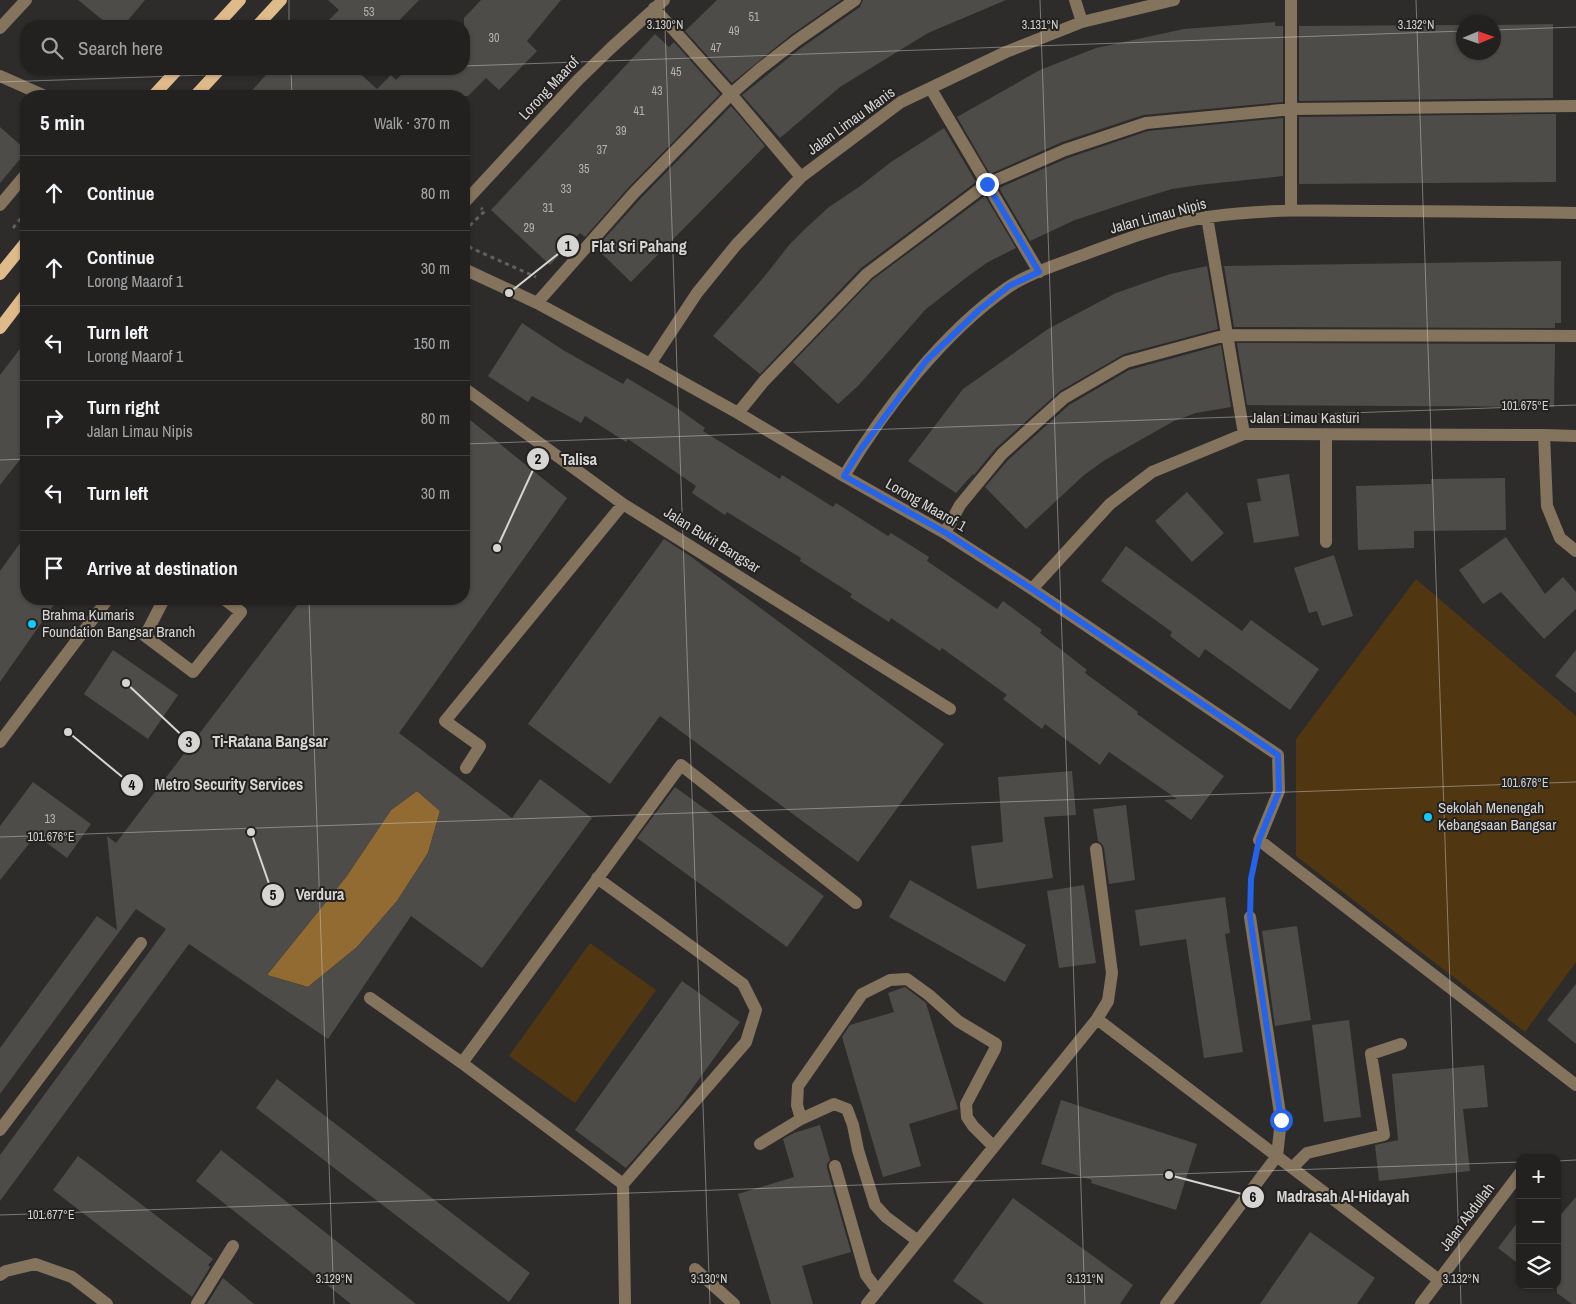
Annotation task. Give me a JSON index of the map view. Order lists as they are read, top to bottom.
{
  "streets": {
    "street": [
      "Lorong Maarof",
      "Jalan Limau Manis",
      "Jalan Limau Nipis",
      "Jalan Limau Kasturi",
      "Lorong Maarof 1",
      "Jalan Bukit Bangsar",
      "Jalan Abdullah"
    ]
  },
  "crossings": [
    ["Jalan Limau Manis", "Lorong Maarof 1"],
    ["Jalan Limau Nipis", "Lorong Maarof 1"],
    ["Jalan Limau Kasturi", "Lorong Maarof 1"]
  ],
  "places": [
    "Flat Sri Pahang",
    "Talisa",
    "Brahma Kumaris Foundation Bangsar Branch",
    "Ti-Ratana Bangsar",
    "Metro Security Services",
    "Sekolah Menengah Kebangsaan Bangsar",
    "Verdura",
    "Madrasah Al-Hidayah"
  ],
  "house_numbers": [
    "53",
    "51",
    "49",
    "30",
    "47",
    "45",
    "43",
    "41",
    "39",
    "37",
    "35",
    "33",
    "31",
    "29",
    "13"
  ],
  "north": "right",
  "page": {
    "search": "Search here",
    "heading": ["5 min", "Walk · 370 m"],
    "list": [
      ["Continue", "80 m"],
      ["Continue", "Lorong Maarof 1", "30 m"],
      ["Turn left", "Lorong Maarof 1", "150 m"],
      ["Turn right", "Jalan Limau Nipis", "80 m"],
      ["Turn left", "30 m"],
      "Arrive at destination"
    ],
    "map_buttons": ["+", "−"]
  },
  "coordinates": [
    "3.130°N",
    "3.131°N",
    "3.132°N",
    "101.675°E",
    "101.676°E",
    "101.677°E",
    "3.129°N"
  ]
}
